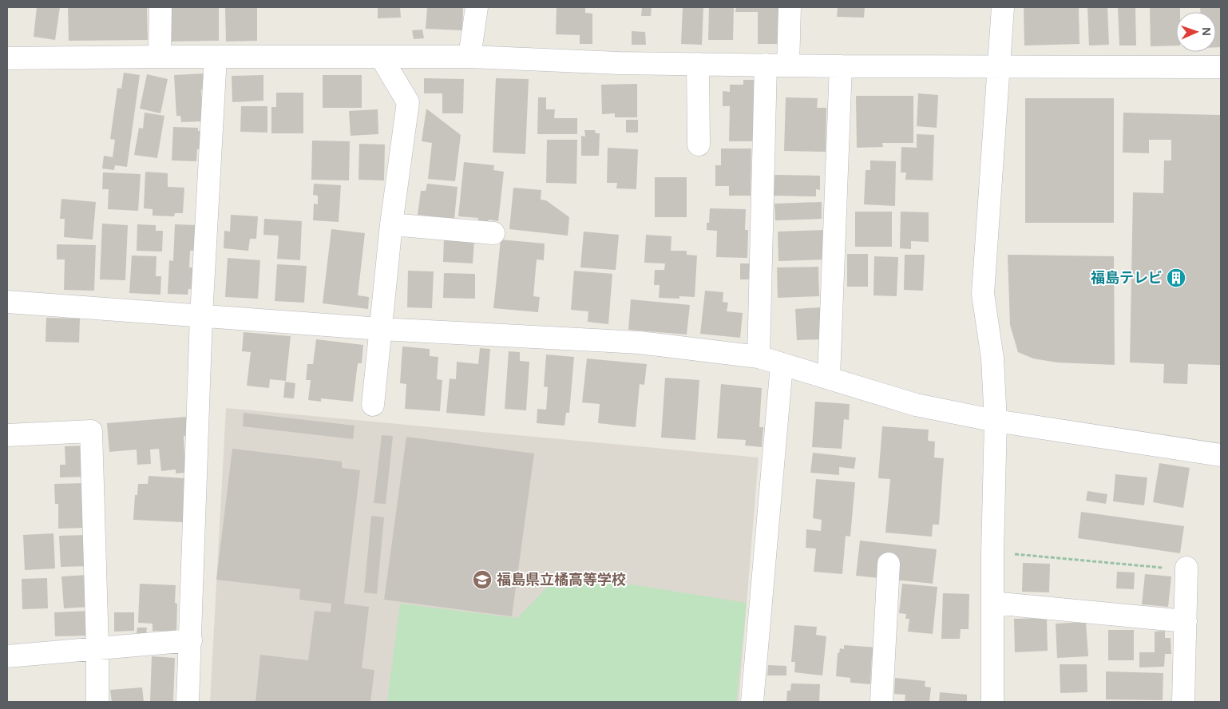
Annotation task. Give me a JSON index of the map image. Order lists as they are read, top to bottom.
{
  "places": {
    "building": ["福島テレビ"],
    "school or university": ["福島県立橘高等学校"]
  },
  "north": "right"
}
